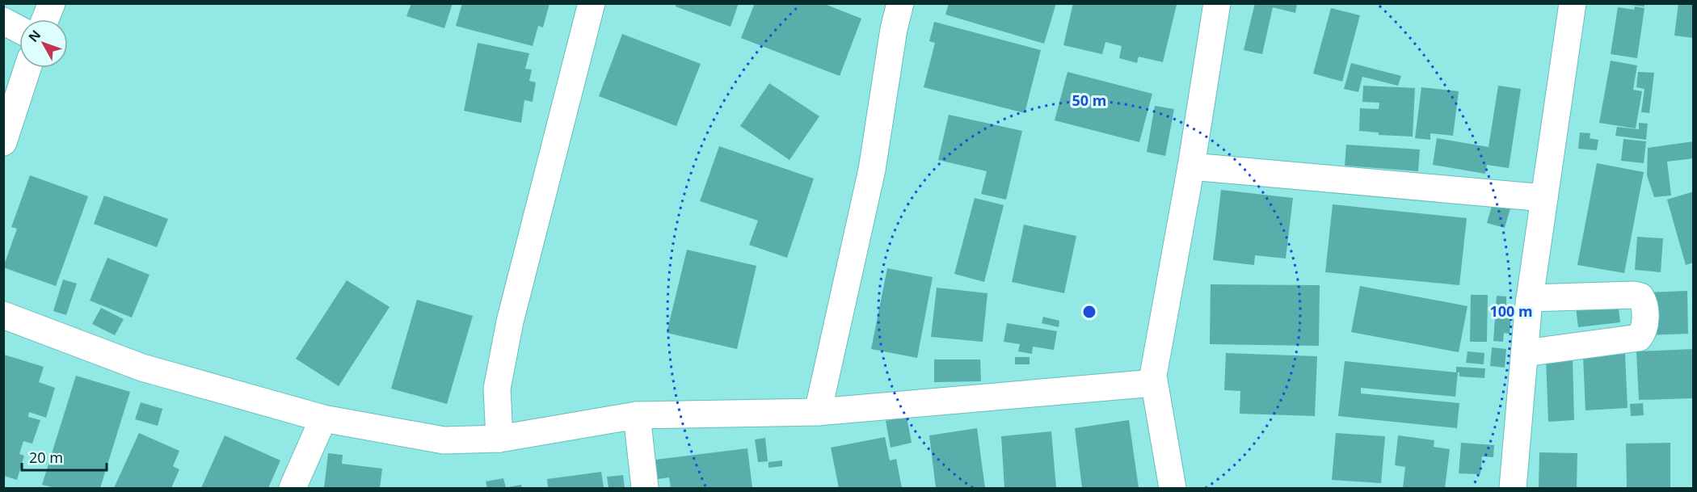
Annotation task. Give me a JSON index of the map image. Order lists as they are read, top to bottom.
{
  "scale_bar": "20 m",
  "north": "top left",
  "rings": ["50 m", "100 m"]
}
